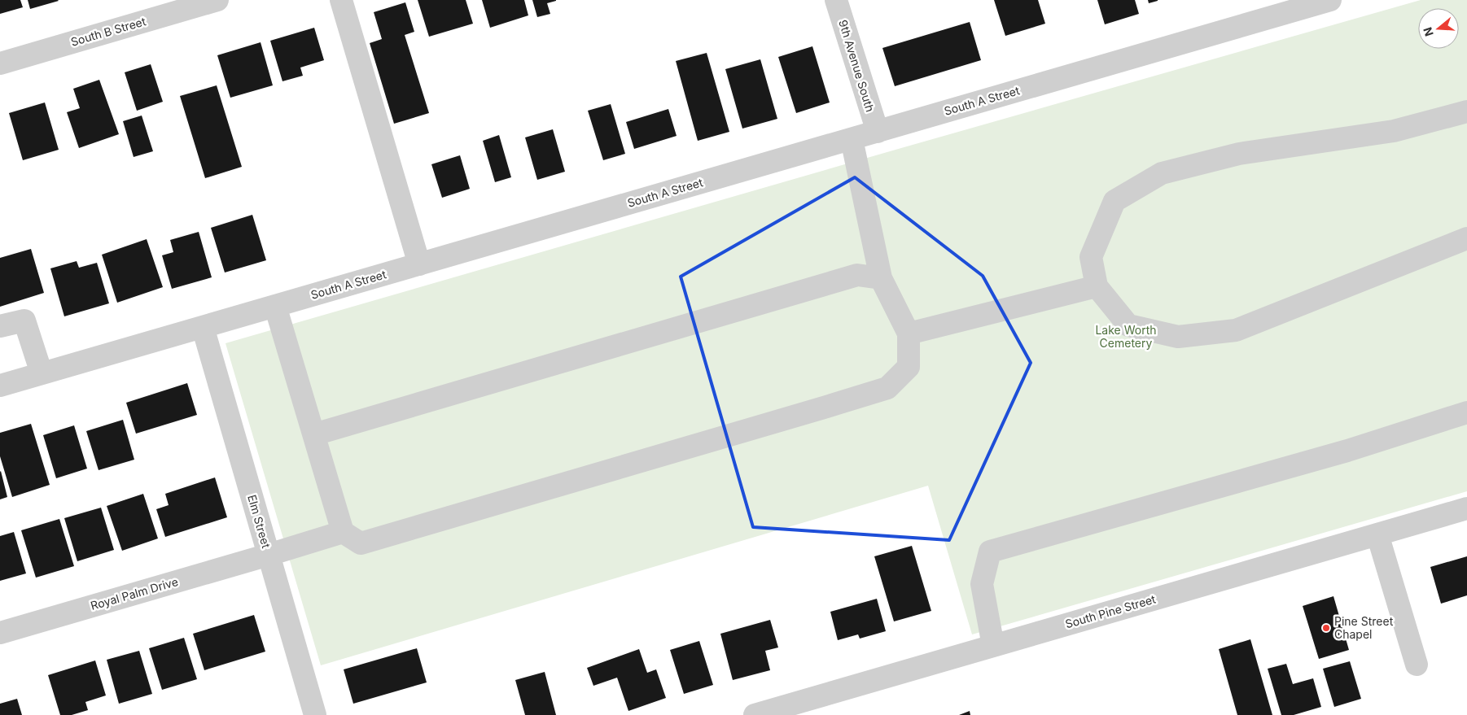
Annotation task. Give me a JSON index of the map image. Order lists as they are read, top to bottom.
{
  "streets": {
    "street": [
      "South B Street",
      "9th Avenue South",
      "South A Street",
      "Elm Street",
      "Royal Palm Drive",
      "South Pine Street"
    ]
  },
  "crossings": [
    ["9th Avenue South", "South A Street"],
    ["South A Street", "Elm Street"],
    ["Elm Street", "Royal Palm Drive"]
  ],
  "parks": ["Lake Worth Cemetery"],
  "places": ["Pine Street Chapel"],
  "north": "left"
}
